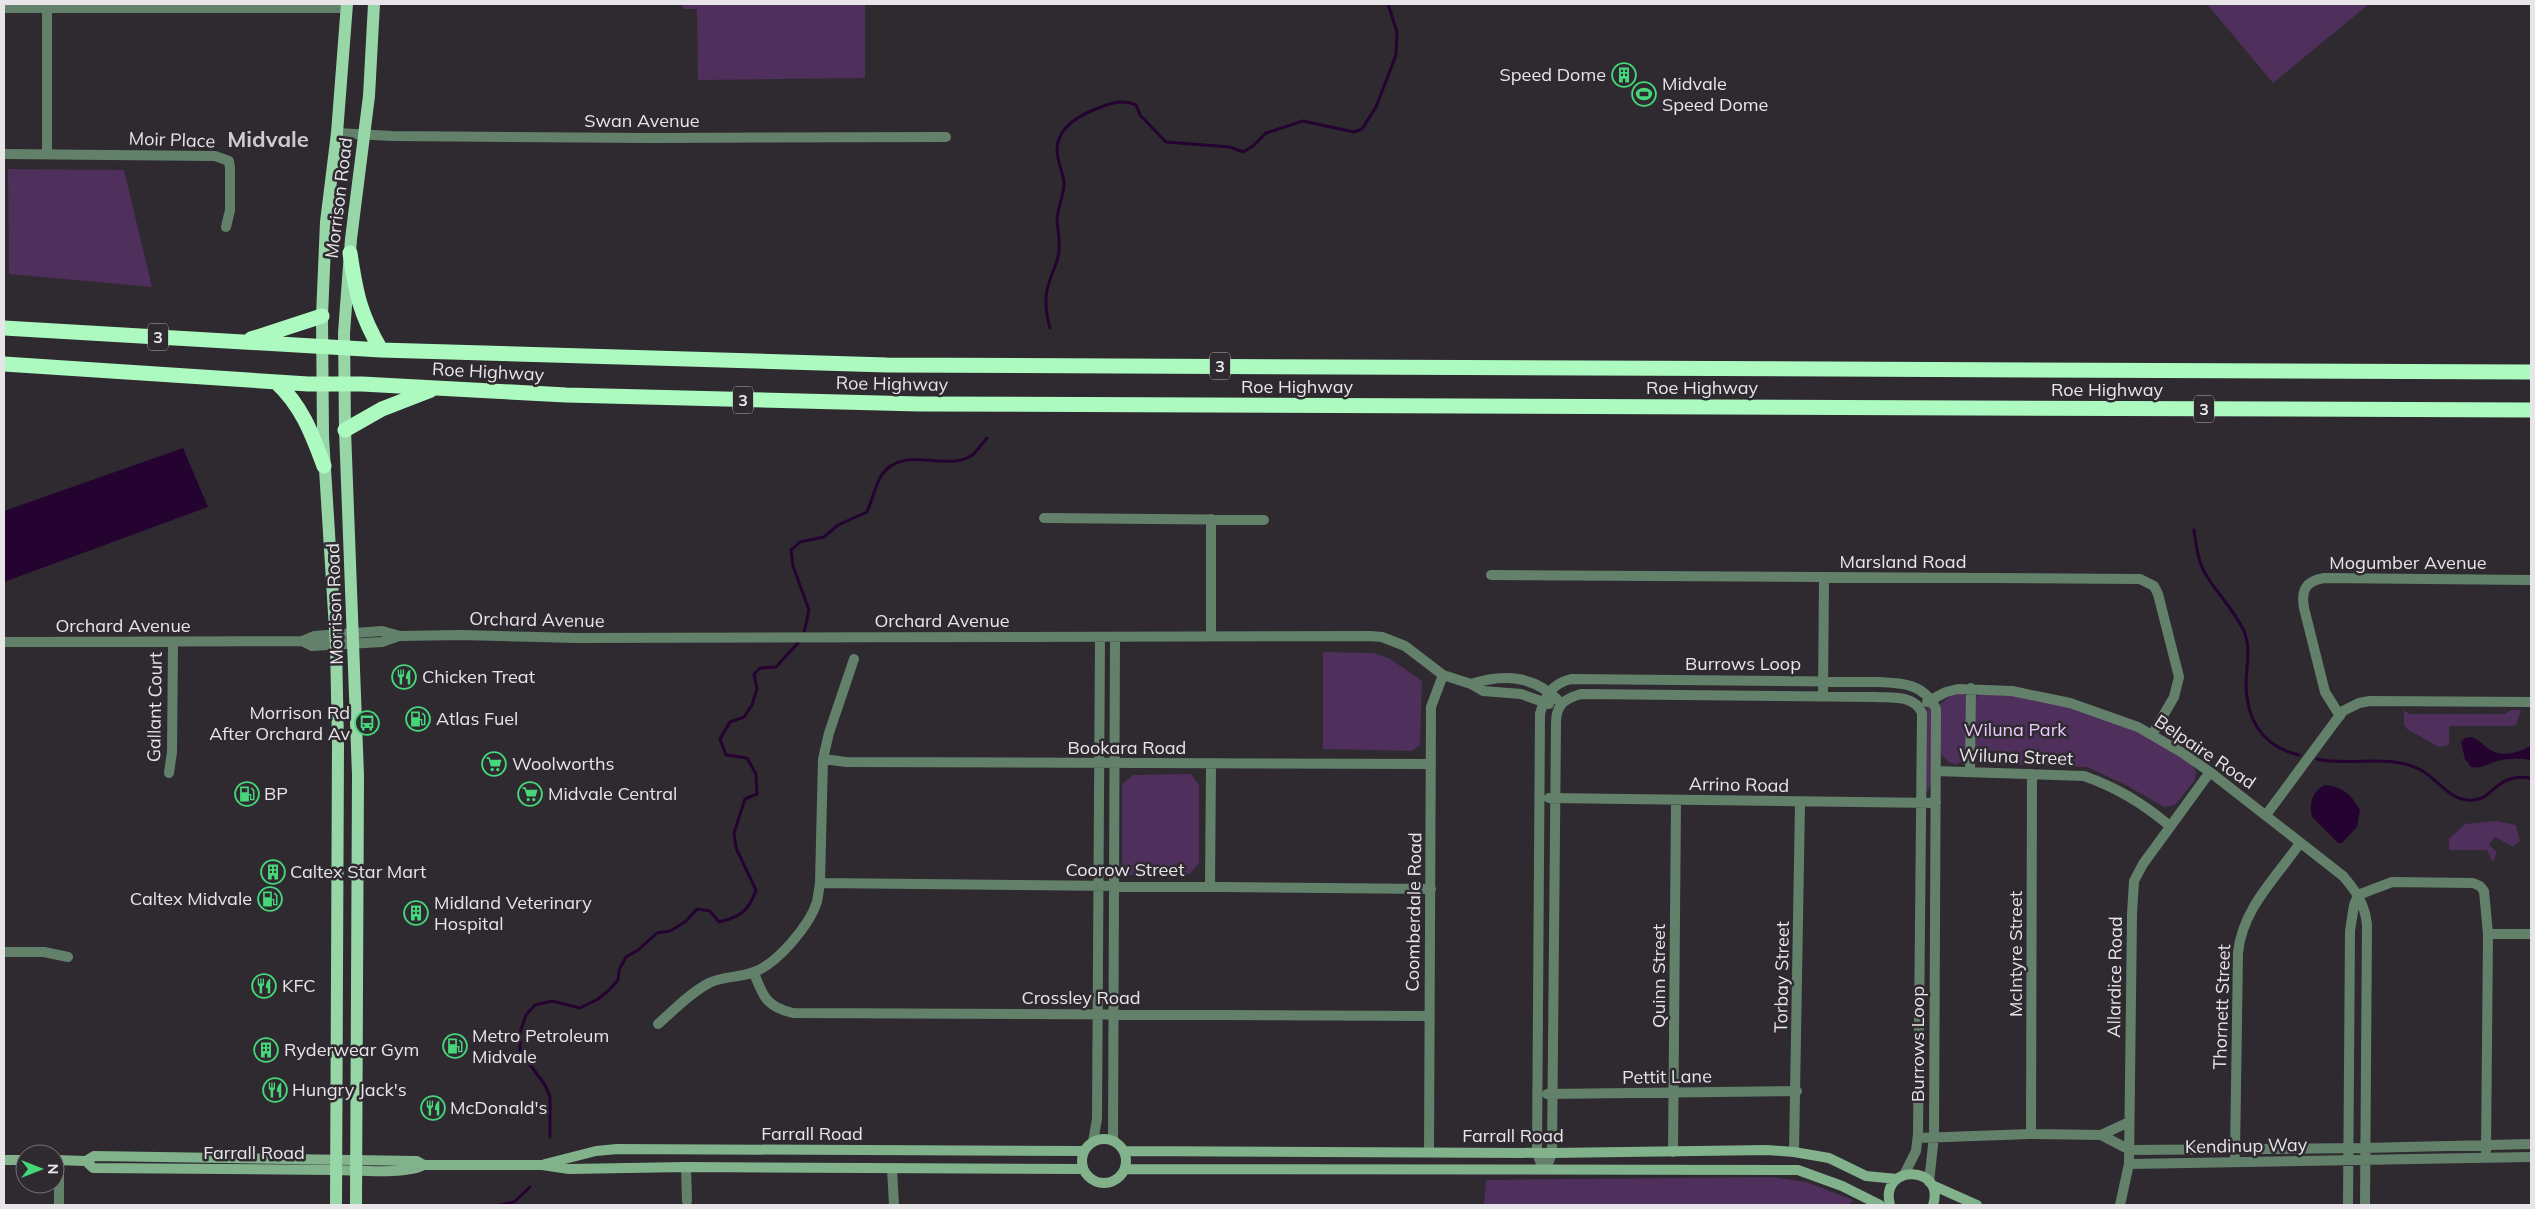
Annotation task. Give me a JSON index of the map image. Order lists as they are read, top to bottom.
{
  "streets": {
    "highway": ["3", "Roe Highway"],
    "main road": ["Morrison Road", "Farrall Road"],
    "street": [
      "Swan Avenue",
      "Moir Place",
      "Marsland Road",
      "Mogumber Avenue",
      "Orchard Avenue",
      "Burrows Loop",
      "Gallant Court",
      "Bookara Road",
      "Belpaire Road",
      "Wiluna Street",
      "Arrino Road",
      "Coorow Street",
      "Coomberdale Road",
      "McIntyre Street",
      "Quinn Street",
      "Torbay Street",
      "Allardice Road",
      "Crossley Road",
      "Thornett Street",
      "Pettit Lane",
      "Kendinup Way"
    ]
  },
  "crossings": [
    ["Swan Avenue", "Morrison Road"],
    ["Morrison Road", "Roe Highway"],
    ["Morrison Road", "Orchard Avenue"],
    ["Morrison Road", "Farrall Road"],
    ["Marsland Road", "Belpaire Road"],
    ["Orchard Avenue", "Burrows Loop"],
    ["Orchard Avenue", "Gallant Court"],
    ["Orchard Avenue", "Coomberdale Road"],
    ["Burrows Loop", "Belpaire Road"],
    ["Burrows Loop", "Wiluna Street"],
    ["Burrows Loop", "Arrino Road"],
    ["Burrows Loop", "Farrall Road"],
    ["Bookara Road", "Coomberdale Road"],
    ["Belpaire Road", "Allardice Road"],
    ["Belpaire Road", "Thornett Street"],
    ["Belpaire Road", "Kendinup Way"],
    ["Wiluna Street", "McIntyre Street"],
    ["Wiluna Street", "Allardice Road"],
    ["Arrino Road", "Quinn Street"],
    ["Arrino Road", "Torbay Street"],
    ["Coorow Street", "Coomberdale Road"],
    ["Coomberdale Road", "Crossley Road"],
    ["Coomberdale Road", "Farrall Road"],
    ["Quinn Street", "Pettit Lane"],
    ["Quinn Street", "Farrall Road"],
    ["Torbay Street", "Pettit Lane"],
    ["Torbay Street", "Farrall Road"],
    ["Allardice Road", "Kendinup Way"],
    ["Thornett Street", "Kendinup Way"]
  ],
  "districts": ["Midvale"],
  "parks": ["Wiluna Park"],
  "places": {
    "building": [
      "Speed Dome",
      "Caltex Star Mart",
      "Midland Veterinary Hospital",
      "Ryderwear Gym"
    ],
    "sports": ["Midvale Speed Dome"],
    "restaurant": [
      "Chicken Treat",
      "KFC",
      "Hungry Jack's",
      "McDonald's"
    ],
    "fuel station": [
      "Atlas Fuel",
      "BP",
      "Caltex Midvale",
      "Metro Petroleum Midvale"
    ],
    "bus stop": ["Morrison Rd After Orchard Av"],
    "supermarket": ["Woolworths", "Midvale Central"]
  },
  "north": "right"
}
